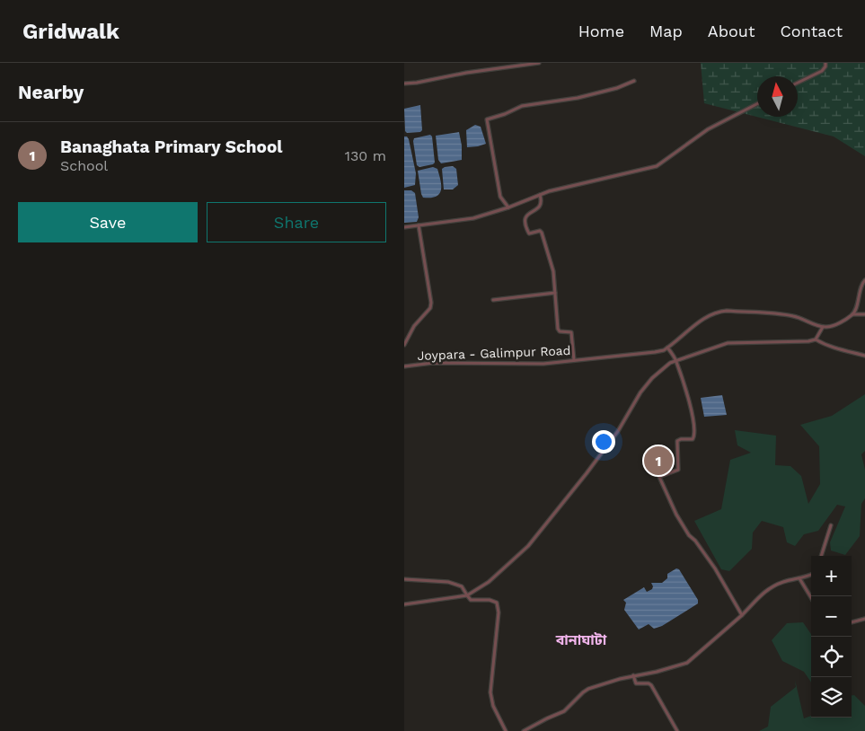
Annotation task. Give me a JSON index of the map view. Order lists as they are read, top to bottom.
{
  "streets": {
    "street": ["Joypara - Galimpur Road"]
  },
  "districts": ["বানাঘাটা"],
  "north": "top",
  "page": {
    "header": "Gridwalk",
    "nav": [
      "Home",
      "Map",
      "About",
      "Contact"
    ],
    "heading": "Nearby",
    "list": [
      {
        "mark": "1",
        "name": "Banaghata Primary School",
        "note": "School",
        "value": "130 m"
      }
    ],
    "buttons": ["Save", "Share"],
    "pins": "1",
    "map_buttons": ["+", "−"]
  }
}
